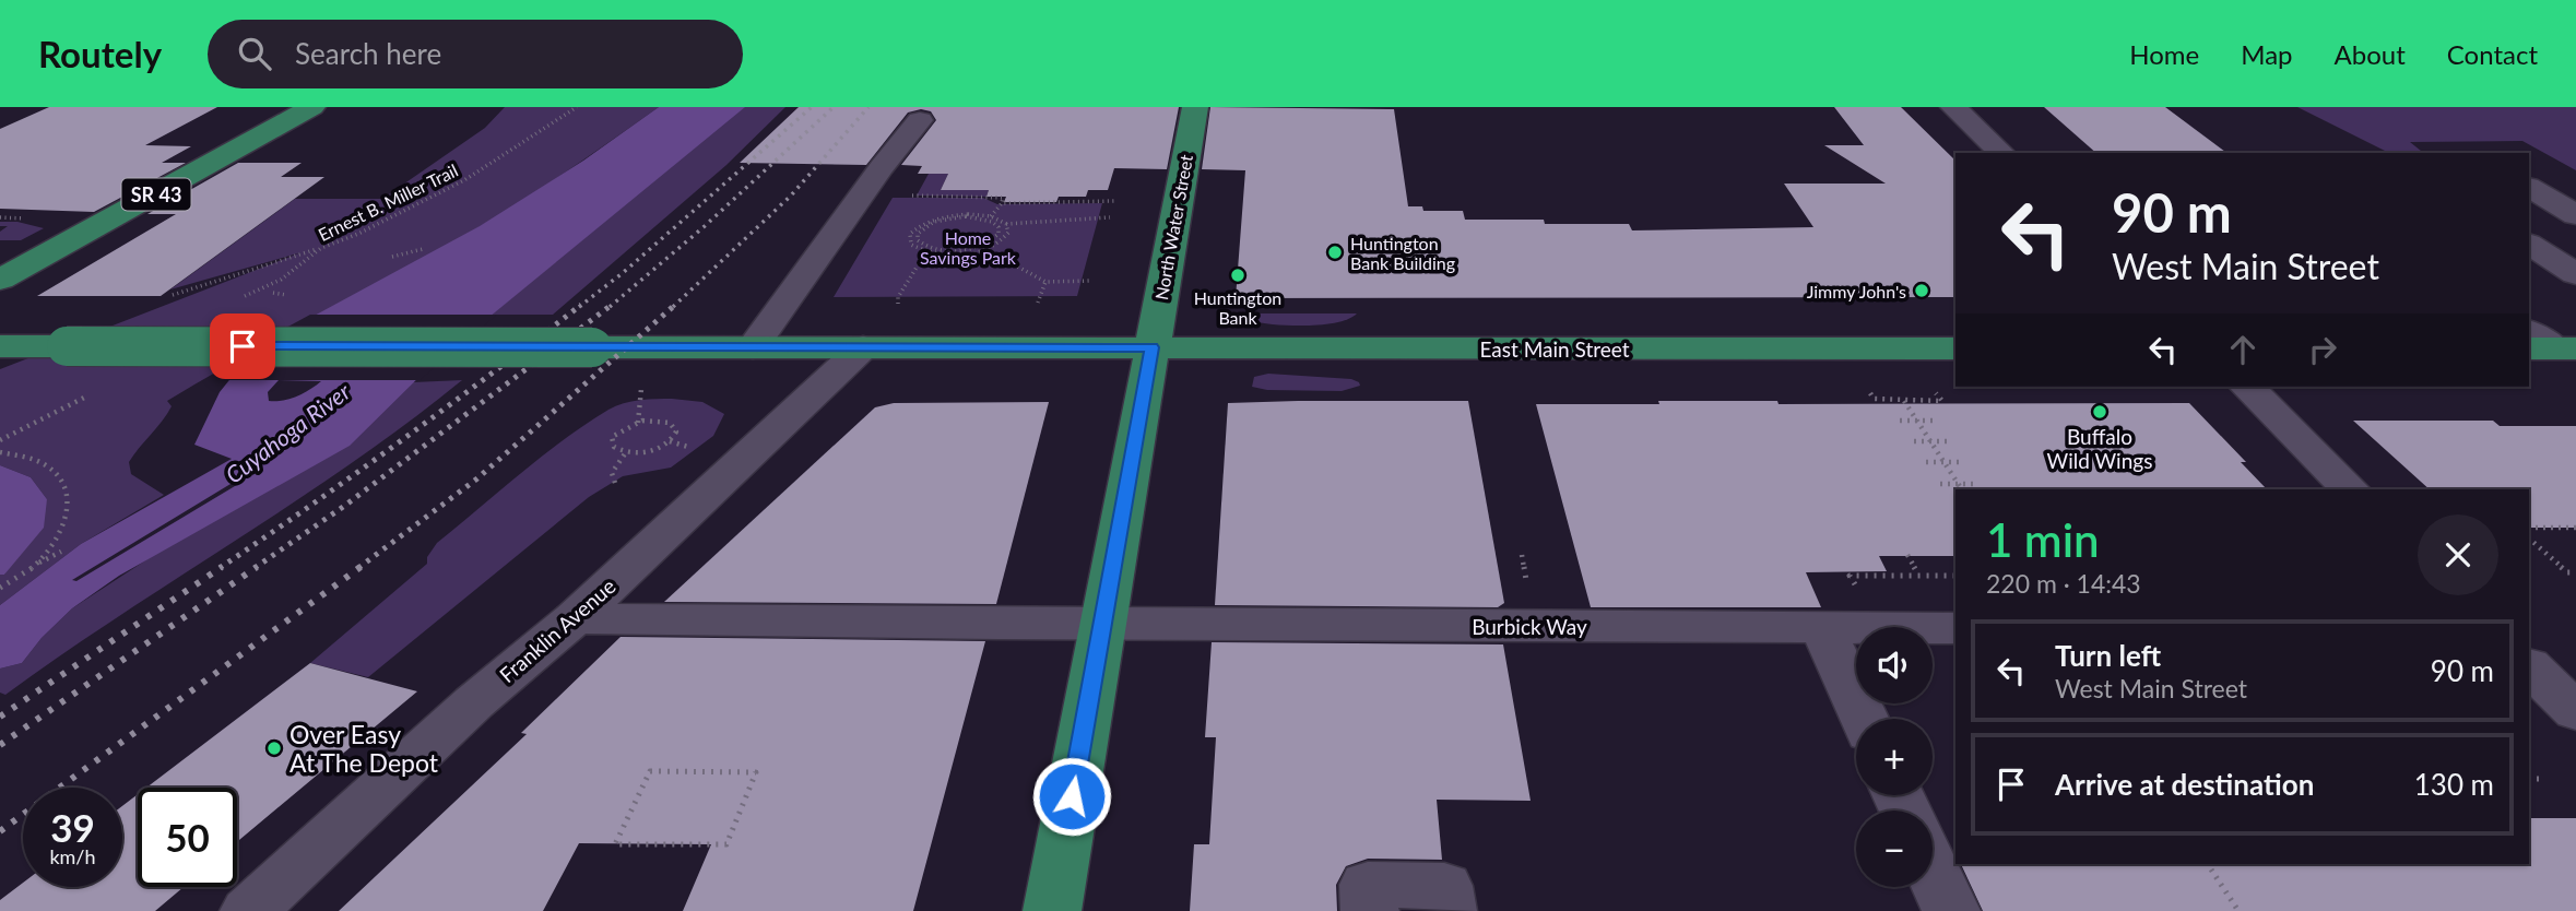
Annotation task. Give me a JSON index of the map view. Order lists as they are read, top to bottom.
{
  "streets": {
    "main road": ["SR 43", "North Water Street", "East Main Street"],
    "street": ["Burbick Way", "Franklin Avenue"],
    "path": ["Ernest B. Miller Trail"]
  },
  "crossings": [
    ["North Water Street", "East Main Street"],
    ["North Water Street", "Burbick Way"],
    ["East Main Street", "Franklin Avenue"],
    ["Burbick Way", "Franklin Avenue"]
  ],
  "water": ["Cuyahoga River"],
  "parks": ["Home Savings Park"],
  "places": [
    "Huntington Bank Building",
    "Huntington Bank",
    "Jimmy John's",
    "Buffalo Wild Wings",
    "Over Easy At The Depot"
  ],
  "page": {
    "header": "Routely",
    "search": "Search here",
    "nav": [
      "Home",
      "Map",
      "About",
      "Contact"
    ],
    "turn": ["90 m", "West Main Street"],
    "heading": ["1 min", "220 m · 14:43"],
    "list": [
      {
        "name": "Turn left",
        "note": "West Main Street",
        "value": "90 m"
      },
      {
        "name": "Arrive at destination",
        "value": "130 m"
      }
    ],
    "map_buttons": ["+", "−"],
    "speed": "39 km/h",
    "limit": "50"
  }
}
